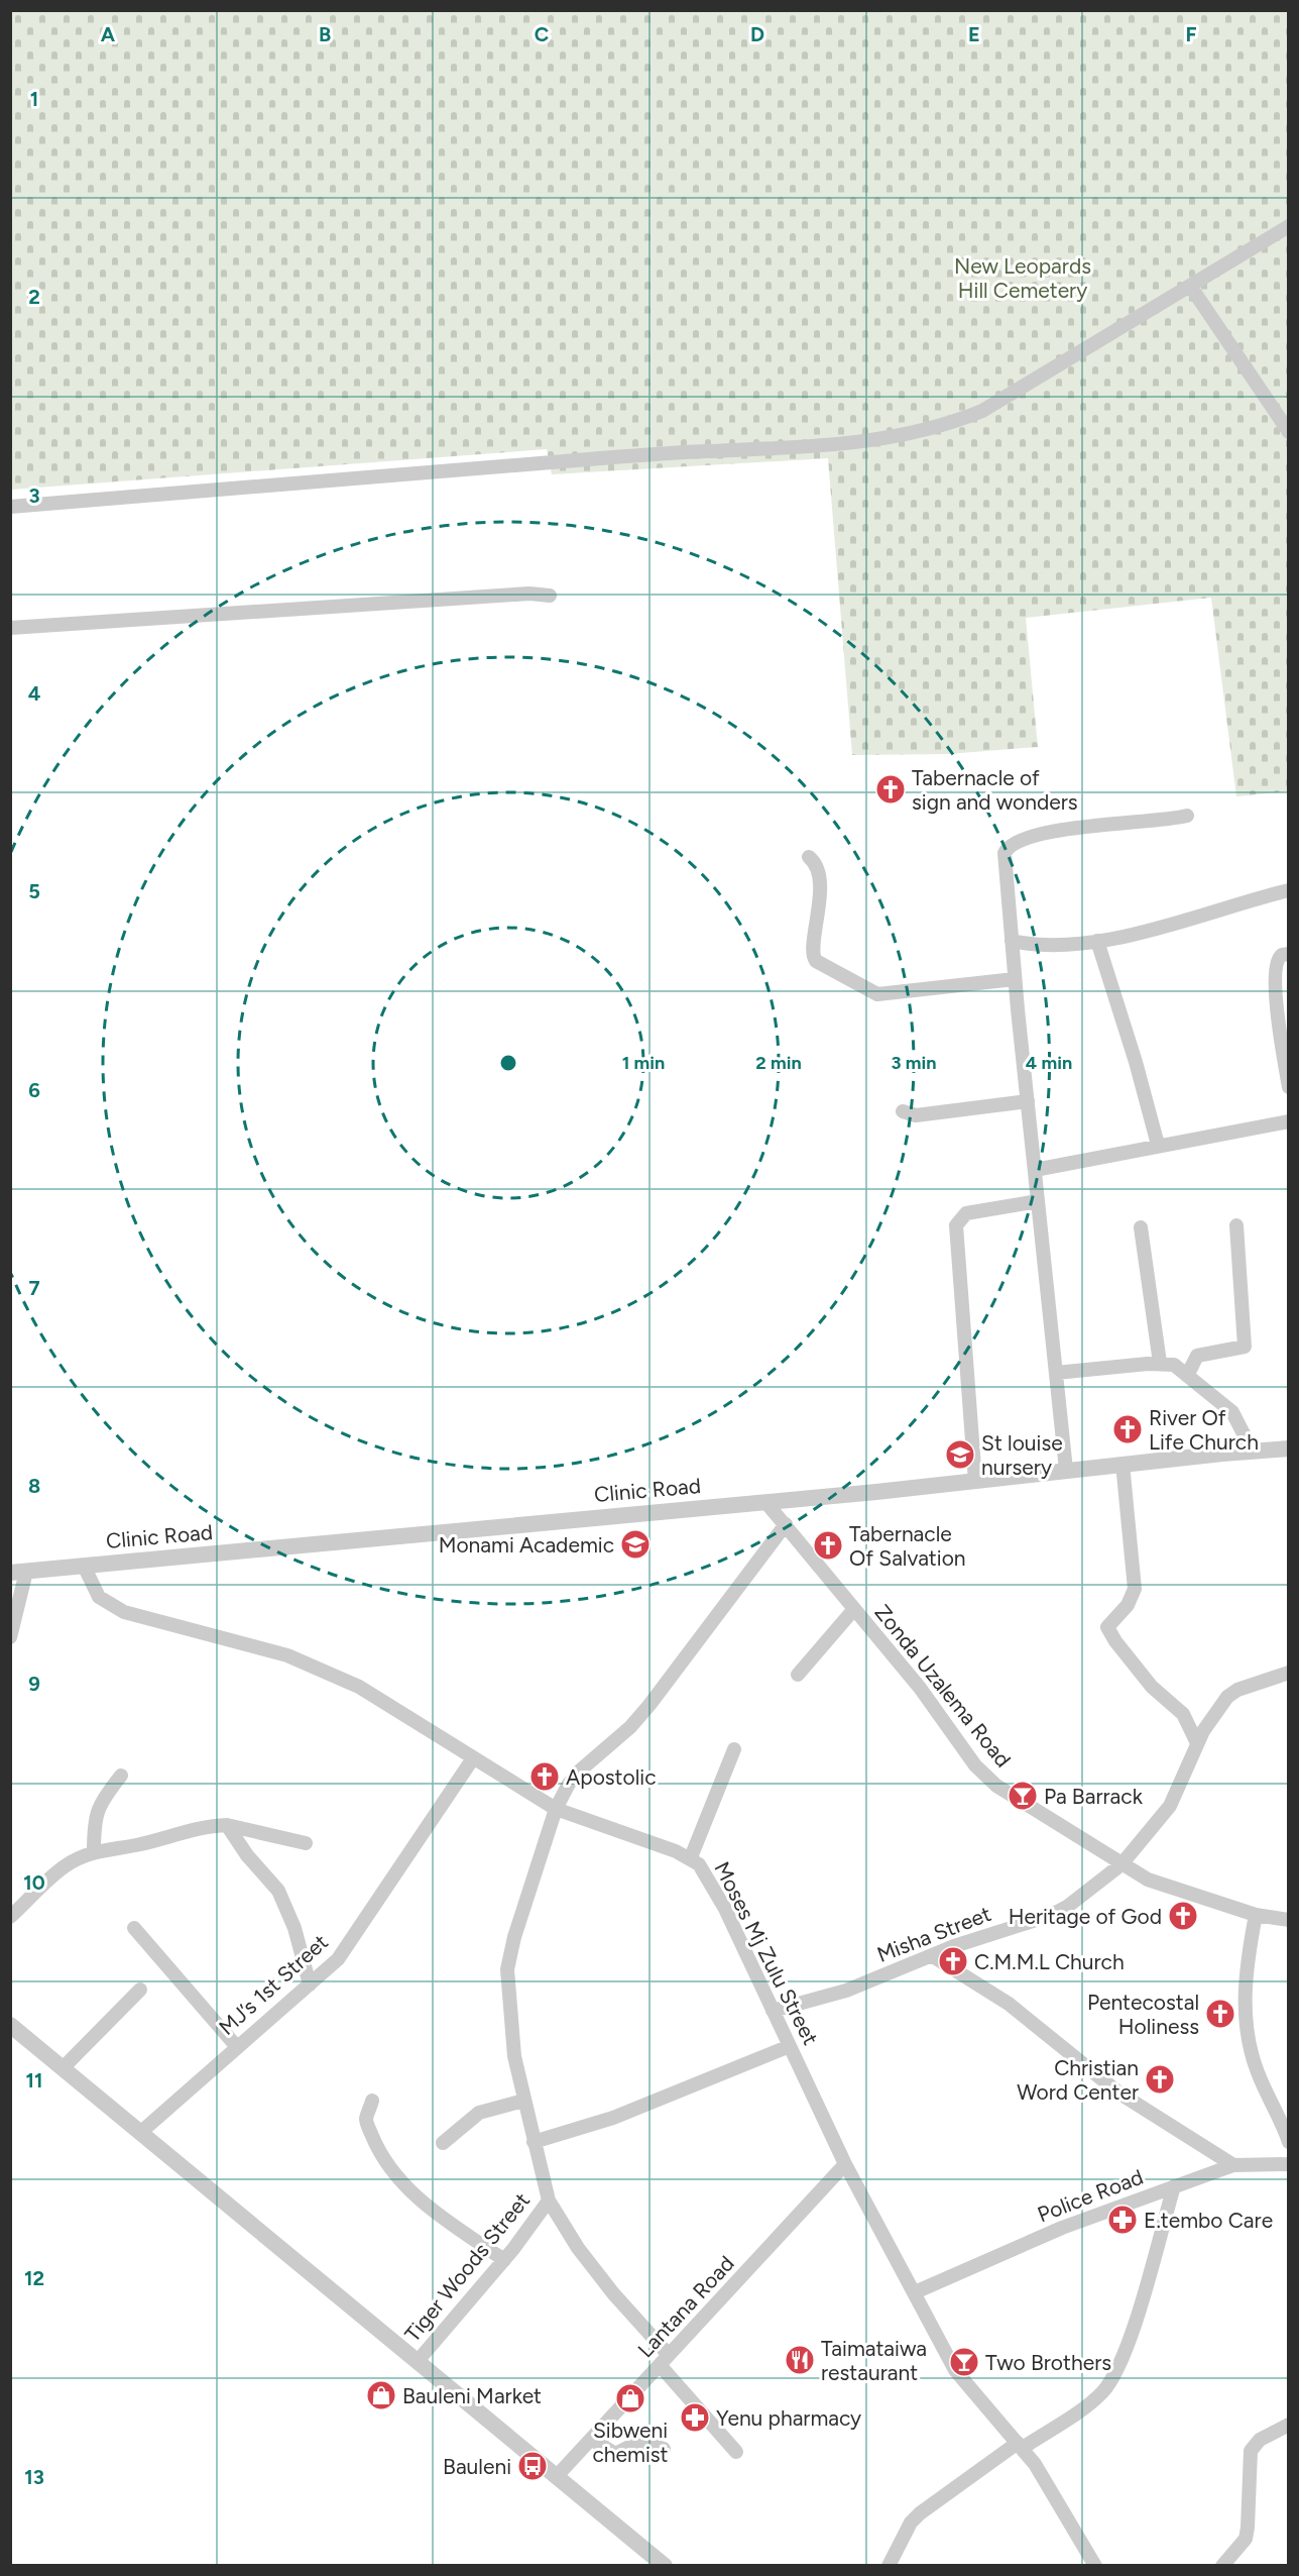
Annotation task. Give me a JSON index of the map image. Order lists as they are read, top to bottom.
{
  "streets": {
    "street": [
      "Clinic Road",
      "Zonda Uzalema Road",
      "Misha Street",
      "Moses Mj Zulu Street",
      "MJ’s 1st Street",
      "Police Road",
      "Tiger Woods Street",
      "Lantana Road"
    ]
  },
  "crossings": [
    ["Clinic Road", "Zonda Uzalema Road"],
    ["Clinic Road", "Moses Mj Zulu Street"],
    ["Zonda Uzalema Road", "Misha Street"],
    ["Misha Street", "Moses Mj Zulu Street"],
    ["Moses Mj Zulu Street", "MJ’s 1st Street"],
    ["Moses Mj Zulu Street", "Police Road"],
    ["Moses Mj Zulu Street", "Lantana Road"]
  ],
  "parks": ["New Leopards Hill Cemetery"],
  "places": {
    "church": [
      "Tabernacle of sign and wonders",
      "River Of Life Church",
      "Tabernacle Of Salvation",
      "Apostolic",
      "Heritage of God",
      "C.M.M.L Church",
      "Pentecostal Holiness",
      "Christian Word Center"
    ],
    "school or university": ["St louise nursery", "Monami Academic"],
    "bar": ["Pa Barrack", "Two Brothers"],
    "pharmacy": ["E.tembo Care", "Yenu pharmacy"],
    "restaurant": ["Taimataiwa restaurant"],
    "shop": ["Bauleni Market", "Sibweni chemist"],
    "bus stop": ["Bauleni"]
  },
  "grid": {
    "columns": [
      "A",
      "B",
      "C",
      "D",
      "E",
      "F"
    ],
    "rows": [
      "1",
      "2",
      "3",
      "4",
      "5",
      "6",
      "7",
      "8",
      "9",
      "10",
      "11",
      "12",
      "13"
    ]
  },
  "rings": [
    "1 min",
    "2 min",
    "3 min",
    "4 min"
  ]
}
